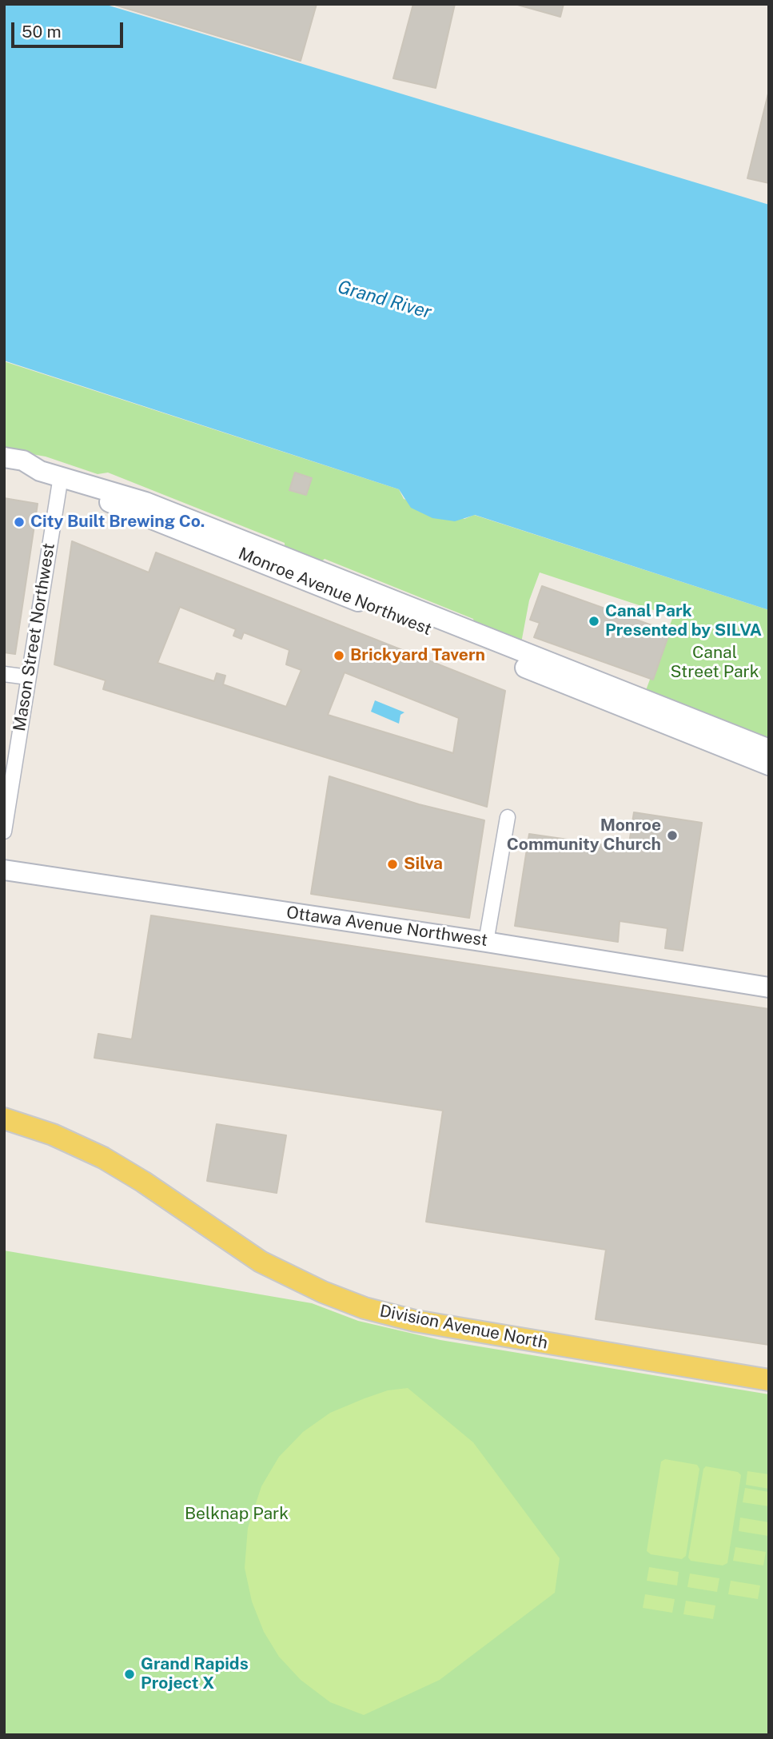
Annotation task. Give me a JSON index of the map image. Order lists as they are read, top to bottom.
{
  "streets": {
    "main road": ["Monroe Avenue Northwest", "Ottawa Avenue Northwest", "Division Avenue North"],
    "street": ["Mason Street Northwest"]
  },
  "crossings": [
    ["Monroe Avenue Northwest", "Mason Street Northwest"]
  ],
  "water": ["Grand River"],
  "parks": ["Canal Street Park", "Belknap Park"],
  "places": [
    "City Built Brewing Co.",
    "Canal Park Presented by SILVA",
    "Brickyard Tavern",
    "Monroe Community Church",
    "Silva",
    "Grand Rapids Project X"
  ],
  "scale_bar": "50 m"
}
